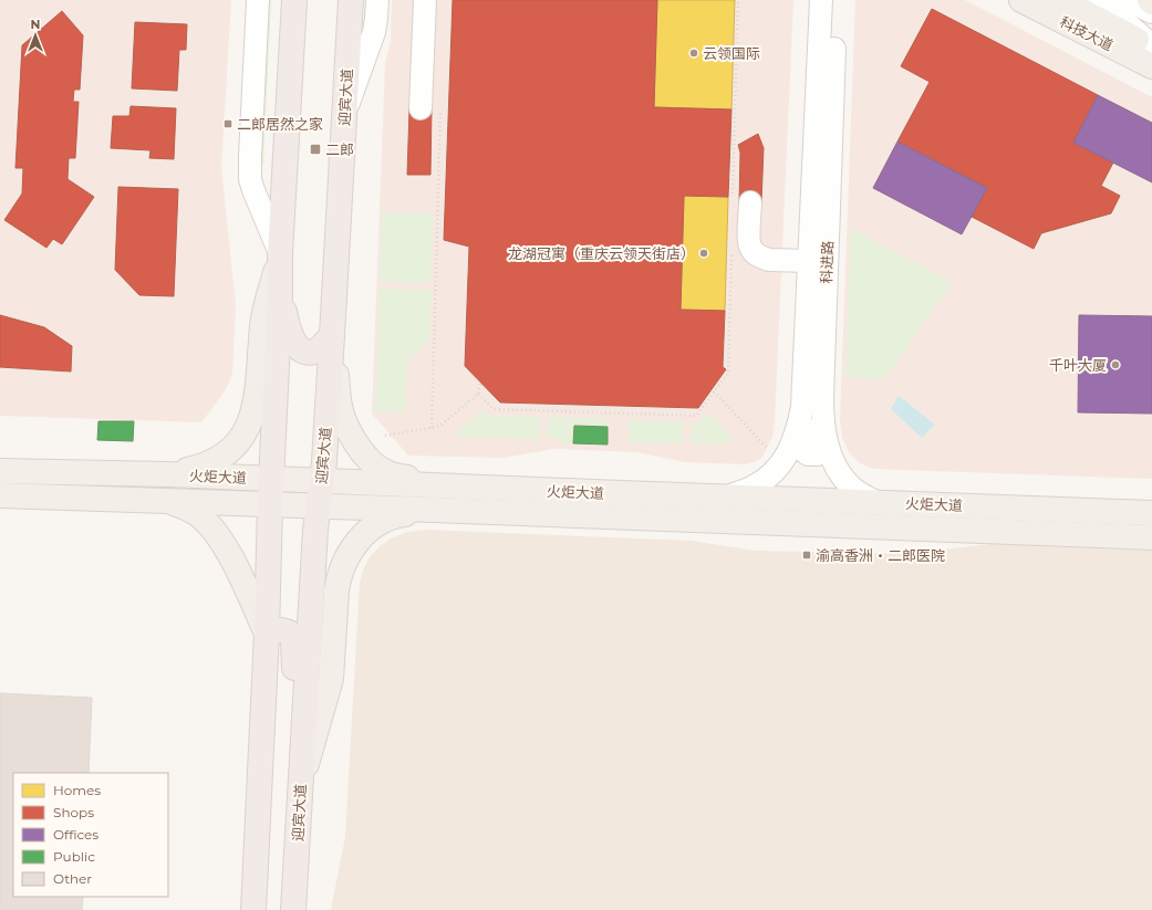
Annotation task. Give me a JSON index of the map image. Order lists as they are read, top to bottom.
{
  "streets": {
    "highway": ["迎宾大道"],
    "main road": ["科技大道", "火炬大道"],
    "street": ["科进路"]
  },
  "crossings": [
    ["迎宾大道", "火炬大道"],
    ["科进路", "火炬大道"]
  ],
  "places": {
    "other": ["云领国际", "龙湖冠寓（重庆云领天街店）", "千叶大厦"],
    "transit": ["二郎居然之家", "二郎", "渝高香洲‧二郎医院"]
  },
  "legend": [
    "Homes",
    "Shops",
    "Offices",
    "Public",
    "Other"
  ],
  "north": "top"
}
